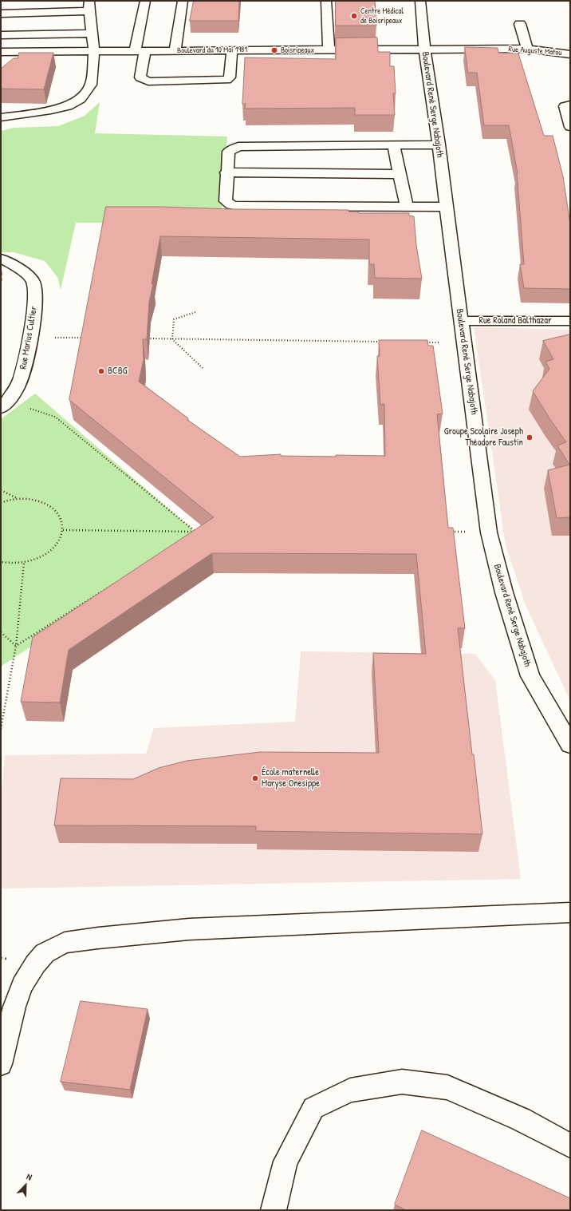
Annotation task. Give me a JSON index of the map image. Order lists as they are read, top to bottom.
{
  "streets": {
    "street": [
      "Boulevard du 10 Mai 1981",
      "Rue Auguste Matou",
      "Boulevard René Serge Nabajoth",
      "Rue Roland Balthazar",
      "Rue Marius Cultier"
    ]
  },
  "crossings": [
    ["Boulevard du 10 Mai 1981", "Rue Auguste Matou"],
    ["Boulevard du 10 Mai 1981", "Boulevard René Serge Nabajoth"],
    ["Rue Auguste Matou", "Boulevard René Serge Nabajoth"],
    ["Boulevard René Serge Nabajoth", "Rue Roland Balthazar"]
  ],
  "places": [
    "Centre Médical de Boisripeaux",
    "Boisripeaux",
    "BCBG",
    "Groupe Scolaire Joseph Théodore Faustin",
    "École maternelle Maryse Onesippe"
  ],
  "north": "top right"
}
